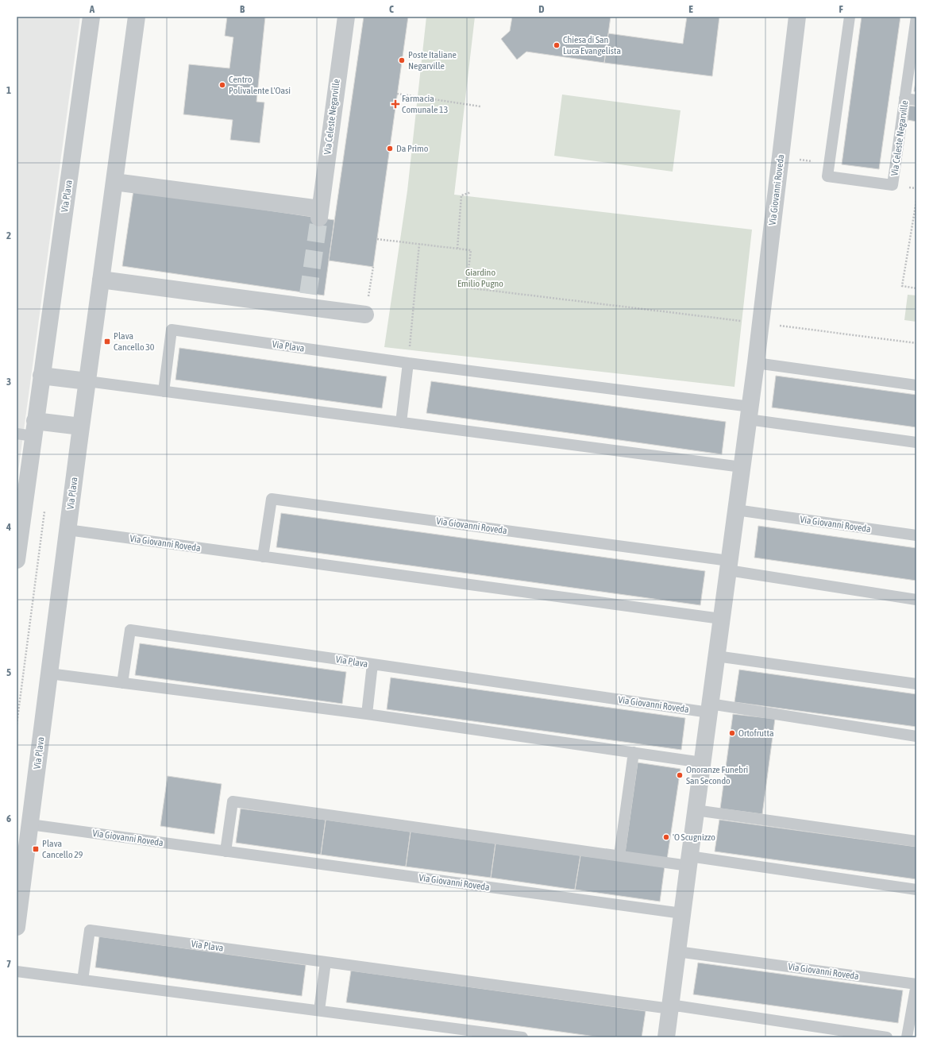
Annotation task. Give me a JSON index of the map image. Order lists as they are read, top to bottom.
{
  "streets": {
    "street": ["Via Celeste Negarville", "Via Giovanni Roveda", "Via Plava"]
  },
  "crossings": [
    ["Via Celeste Negarville", "Via Plava"],
    ["Via Giovanni Roveda", "Via Plava"]
  ],
  "parks": ["Giardino Emilio Pugno"],
  "places": {
    "other": [
      "Chiesa di San Luca Evangelista",
      "Poste Italiane Negarville",
      "Centro Polivalente L'Oasi",
      "Da Primo",
      "Ortofrutta",
      "Onoranze Funebri San Secondo",
      "'O Scugnizzo"
    ],
    "health": ["Farmacia Comunale 13"],
    "transit": ["Plava Cancello 30", "Plava Cancello 29"]
  },
  "grid": {
    "columns": [
      "A",
      "B",
      "C",
      "D",
      "E",
      "F"
    ],
    "rows": [
      "1",
      "2",
      "3",
      "4",
      "5",
      "6",
      "7"
    ]
  }
}
